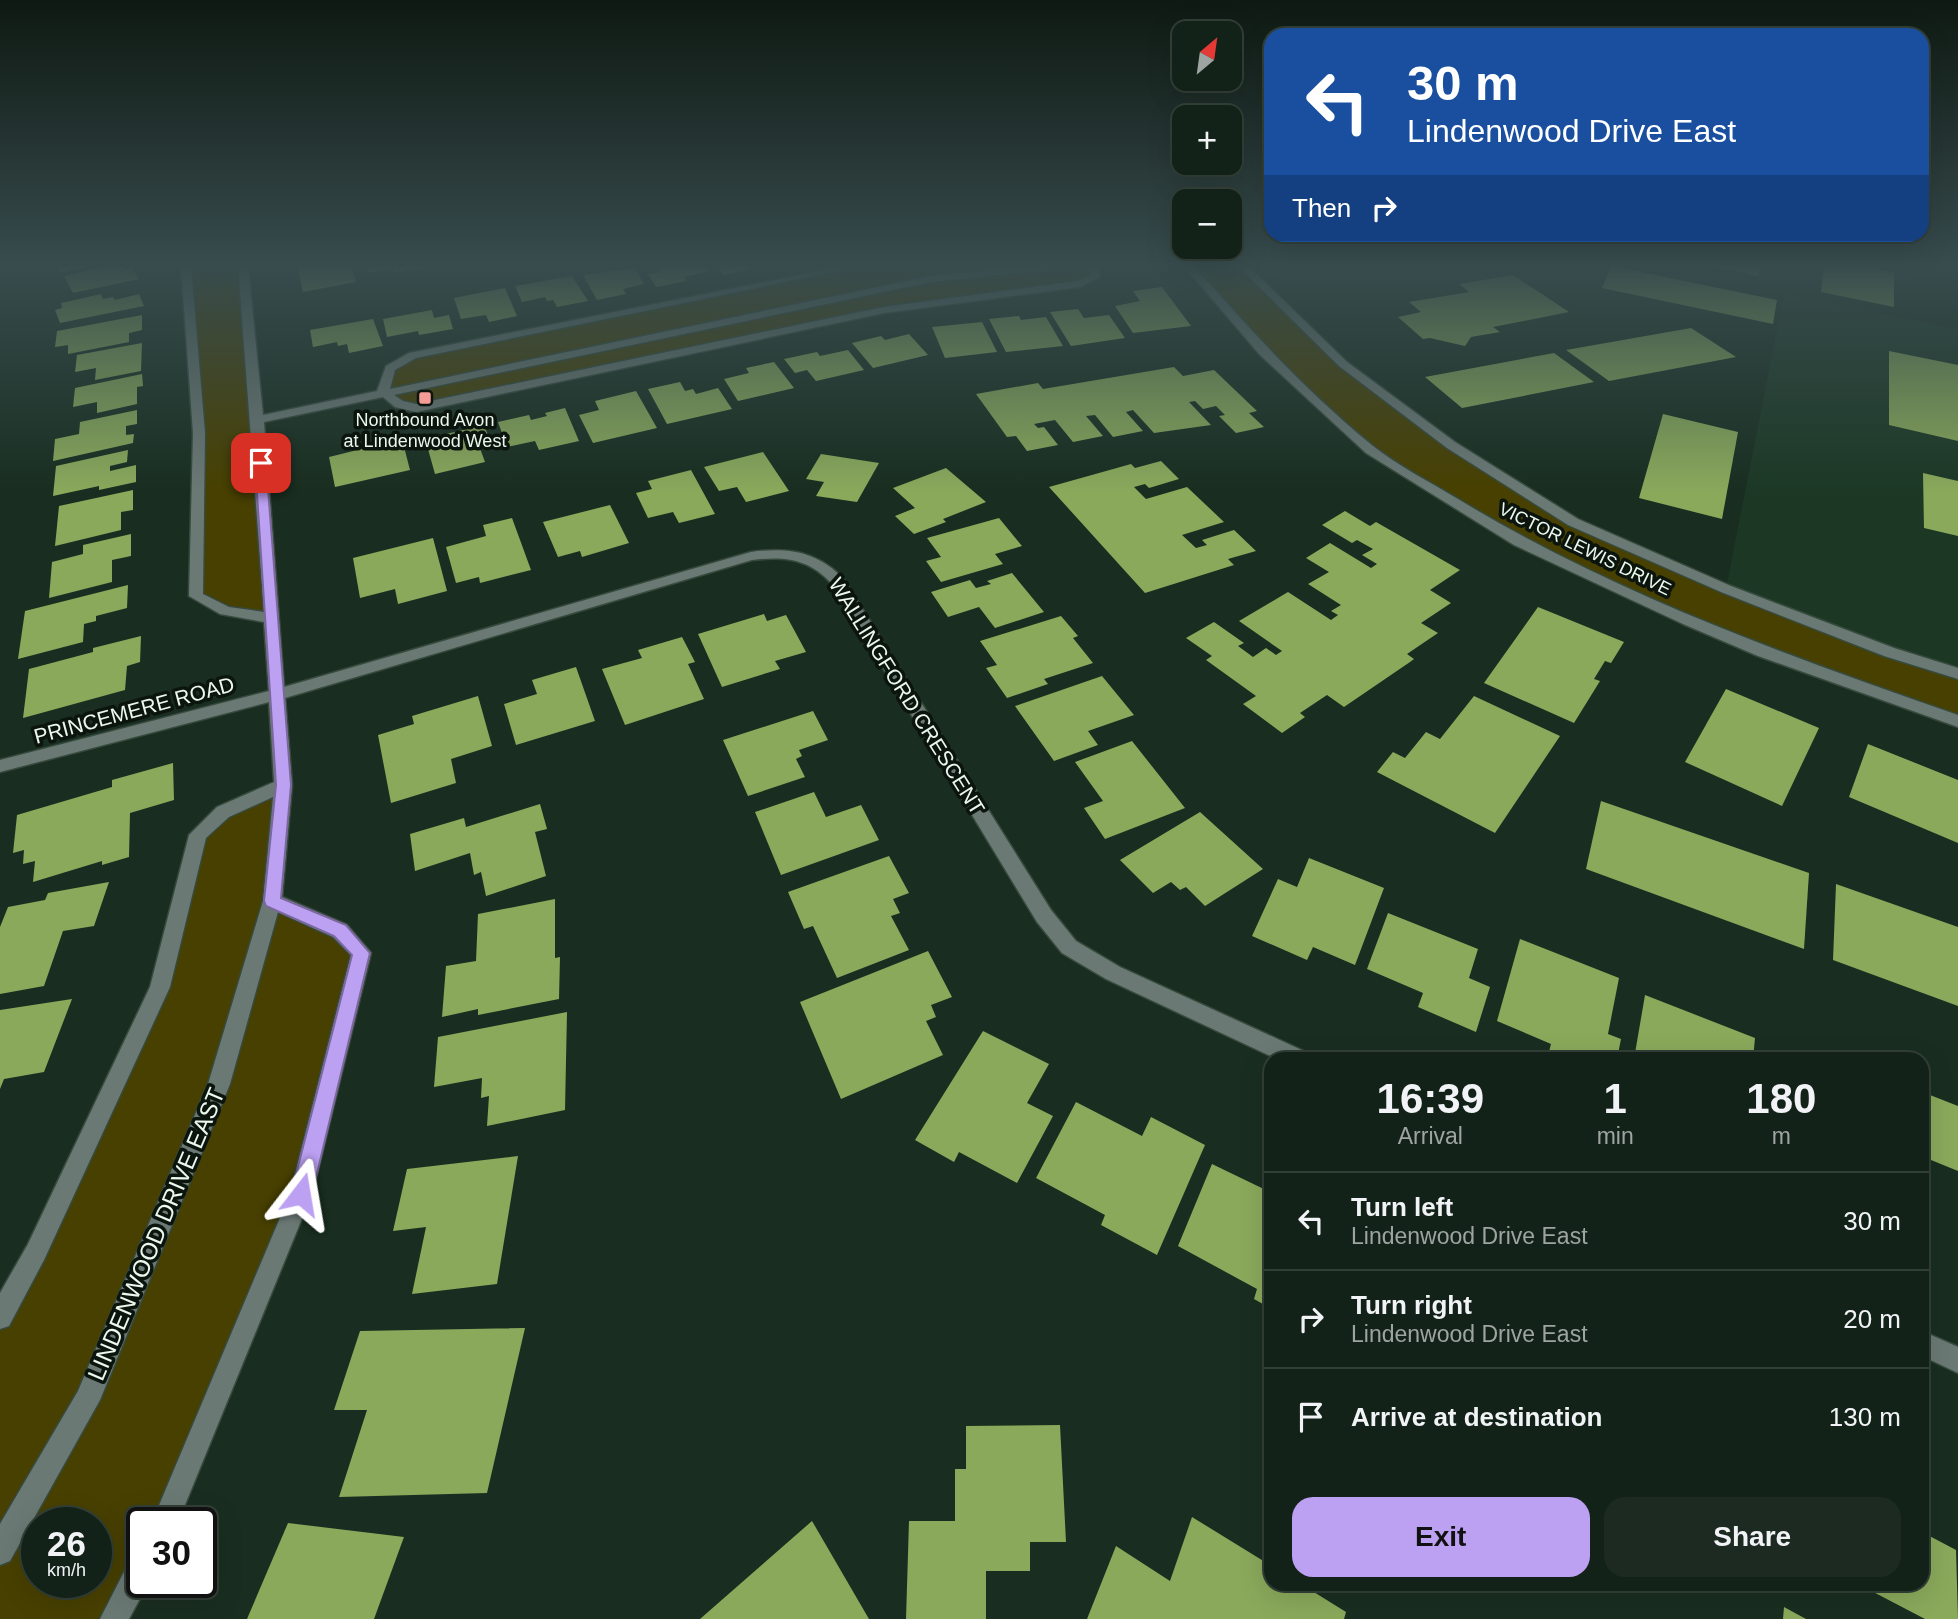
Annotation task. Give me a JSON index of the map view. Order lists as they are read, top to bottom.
{
  "streets": {
    "street": [
      "VICTOR LEWIS DRIVE",
      "WALLINGFORD CRESCENT",
      "PRINCEMERE ROAD",
      "LINDENWOOD DRIVE EAST"
    ]
  },
  "crossings": [
    ["WALLINGFORD CRESCENT", "PRINCEMERE ROAD"],
    ["WALLINGFORD CRESCENT", "LINDENWOOD DRIVE EAST"],
    ["PRINCEMERE ROAD", "LINDENWOOD DRIVE EAST"]
  ],
  "places": {
    "transit": ["Northbound Avon at Lindenwood West"]
  },
  "north": "top right",
  "page": {
    "map_buttons": ["+", "−"],
    "turn": ["30 m", "Lindenwood Drive East"],
    "then": "Then",
    "eta": [
      "16:39",
      "Arrival",
      "1",
      "min",
      "180",
      "m"
    ],
    "list": [
      {
        "name": "Turn left",
        "note": "Lindenwood Drive East",
        "value": "30 m"
      },
      {
        "name": "Turn right",
        "note": "Lindenwood Drive East",
        "value": "20 m"
      },
      {
        "name": "Arrive at destination",
        "value": "130 m"
      }
    ],
    "buttons": ["Exit", "Share"],
    "speed": "26 km/h",
    "limit": "30"
  }
}
